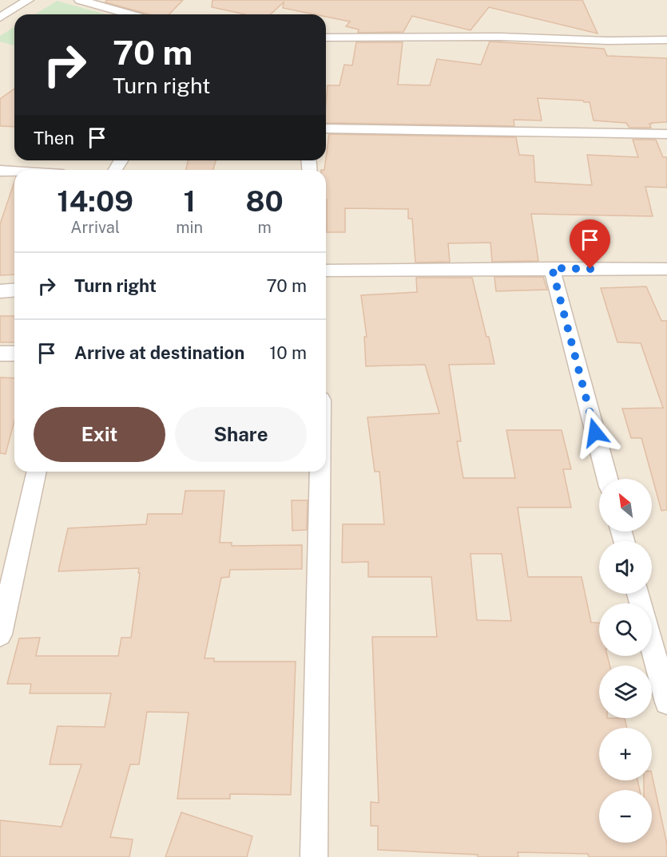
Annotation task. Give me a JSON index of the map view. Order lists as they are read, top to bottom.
{
  "north": "top left",
  "page": {
    "turn": ["70 m", "Turn right"],
    "then": "Then",
    "eta": [
      "14:09",
      "Arrival",
      "1",
      "min",
      "80",
      "m"
    ],
    "list": [
      {
        "name": "Turn right",
        "value": "70 m"
      },
      {
        "name": "Arrive at destination",
        "value": "10 m"
      }
    ],
    "buttons": ["Exit", "Share"],
    "map_buttons": ["+", "−"]
  }
}
